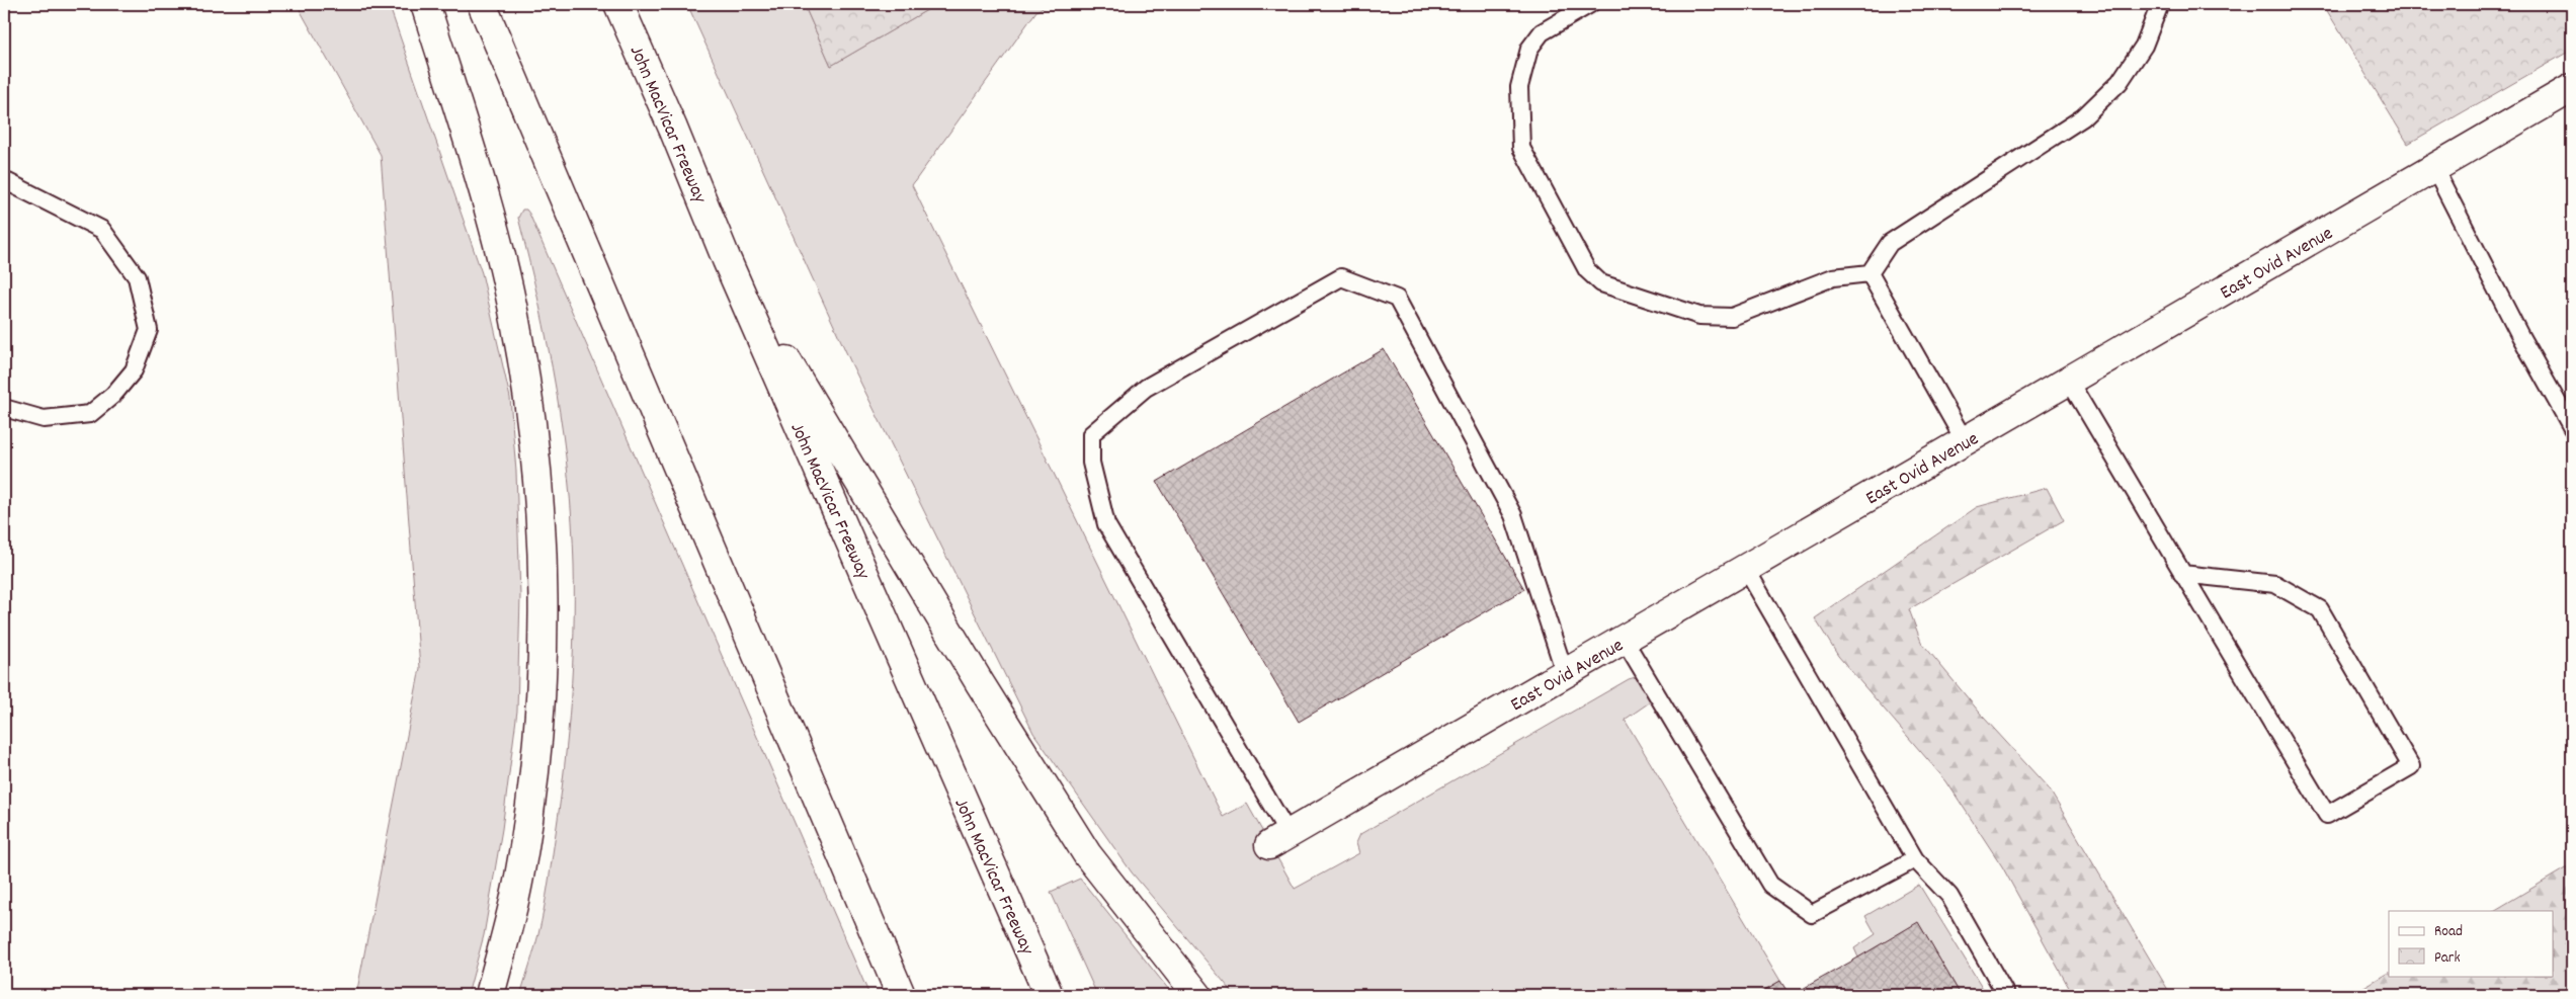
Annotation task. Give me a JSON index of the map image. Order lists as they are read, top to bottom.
{
  "streets": {
    "main road": ["John MacVicar Freeway", "East Ovid Avenue"]
  },
  "legend": ["Road", "Park"]
}
